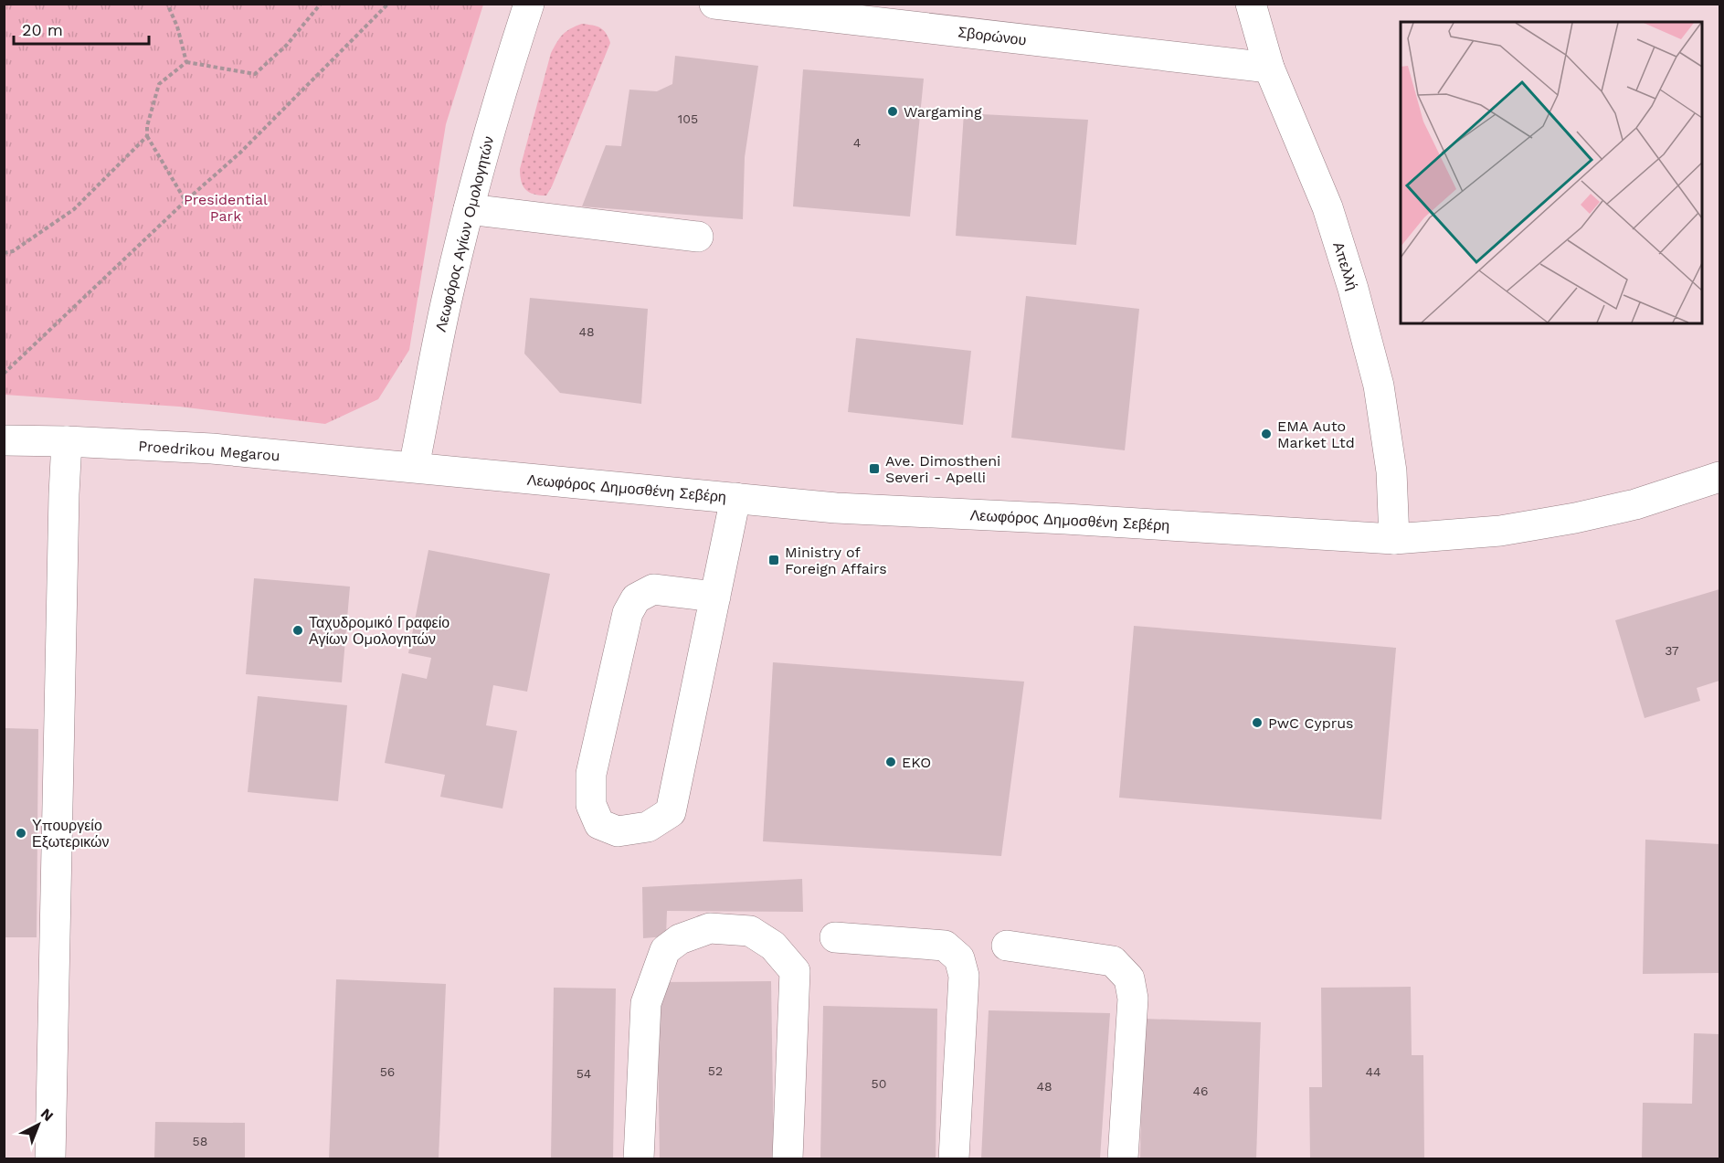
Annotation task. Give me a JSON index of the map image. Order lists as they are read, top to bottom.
{
  "streets": {
    "main road": [
      "Σβορώνου",
      "Λεωφόρος Αγίων Ομολογητών",
      "Απελλή",
      "Proedrikou Megarou",
      "Λεωφόρος Δημοσθένη Σεβέρη"
    ]
  },
  "crossings": [
    ["Σβορώνου", "Απελλή"],
    ["Λεωφόρος Αγίων Ομολογητών", "Proedrikou Megarou"],
    ["Λεωφόρος Αγίων Ομολογητών", "Λεωφόρος Δημοσθένη Σεβέρη"],
    ["Απελλή", "Λεωφόρος Δημοσθένη Σεβέρη"],
    ["Proedrikou Megarou", "Λεωφόρος Δημοσθένη Σεβέρη"]
  ],
  "parks": ["Presidential Park"],
  "places": {
    "other": [
      "Wargaming",
      "EMA Auto Market Ltd",
      "Ταχυδρομικό Γραφείο Αγίων Ομολογητών",
      "PwC Cyprus",
      "EKO",
      "Υπουργείο Εξωτερικών"
    ],
    "transit": ["Ave. Dimostheni Severi - Apelli", "Ministry of Foreign Affairs"]
  },
  "house_numbers": [
    "105",
    "4",
    "48",
    "37",
    "52",
    "56",
    "44",
    "54",
    "50",
    "48",
    "46",
    "58"
  ],
  "scale_bar": "20 m",
  "north": "top right"
}
